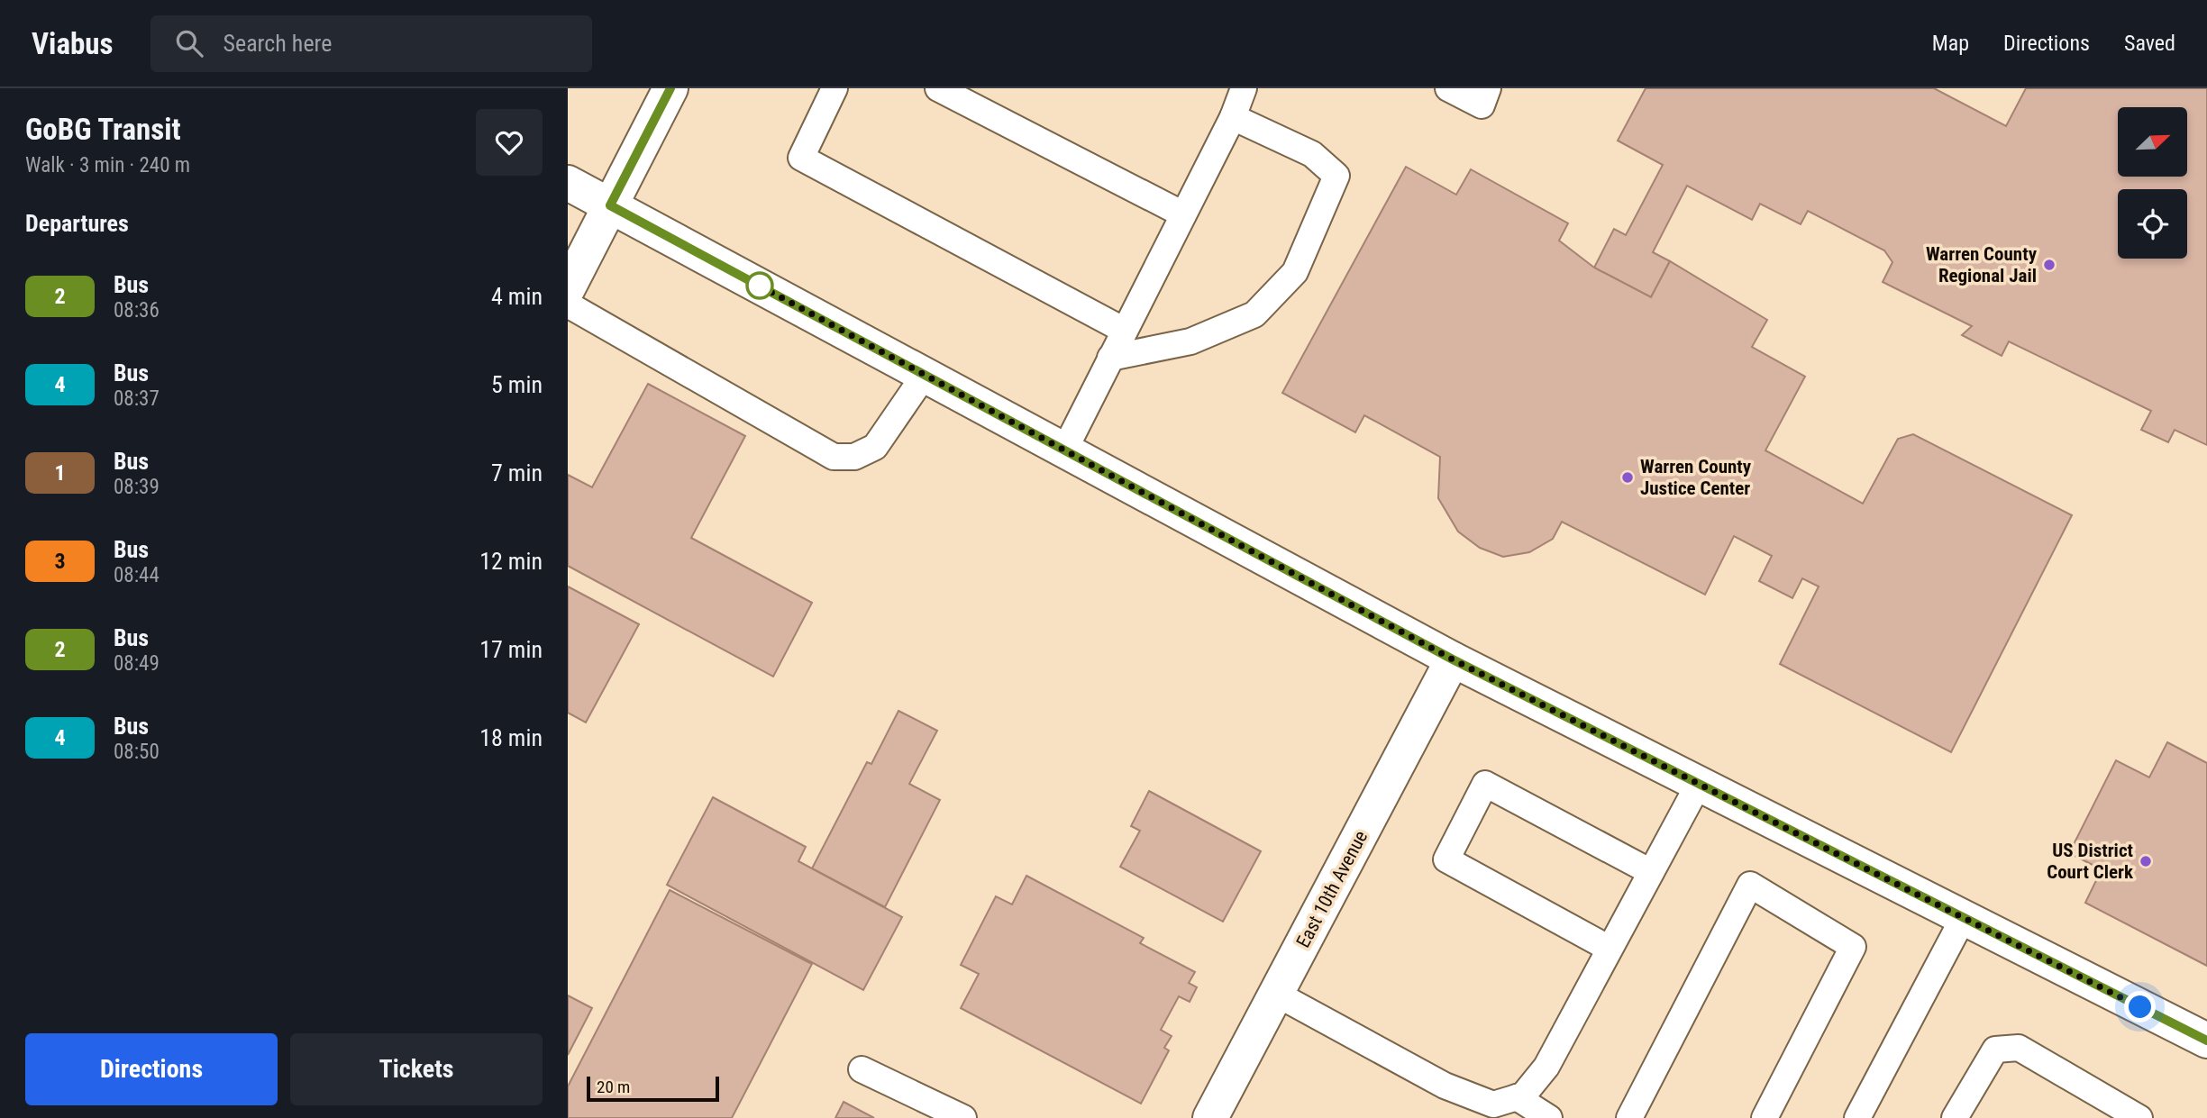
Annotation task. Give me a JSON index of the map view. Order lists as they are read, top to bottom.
{
  "streets": {
    "street": ["East 10th Avenue"]
  },
  "places": ["Warren County Regional Jail", "Warren County Justice Center", "US District Court Clerk"],
  "lines": ["bus line 2"],
  "scale_bar": "20 m",
  "north": "top right",
  "page": {
    "header": "Viabus",
    "search": "Search here",
    "nav": ["Map", "Directions", "Saved"],
    "heading": [
      ["GoBG Transit", "Walk · 3 min · 240 m"],
      "Departures"
    ],
    "list": [
      {
        "mark": "2",
        "name": "Bus",
        "note": "08:36",
        "value": "4 min"
      },
      {
        "mark": "4",
        "name": "Bus",
        "note": "08:37",
        "value": "5 min"
      },
      {
        "mark": "1",
        "name": "Bus",
        "note": "08:39",
        "value": "7 min"
      },
      {
        "mark": "3",
        "name": "Bus",
        "note": "08:44",
        "value": "12 min"
      },
      {
        "mark": "2",
        "name": "Bus",
        "note": "08:49",
        "value": "17 min"
      },
      {
        "mark": "4",
        "name": "Bus",
        "note": "08:50",
        "value": "18 min"
      }
    ],
    "buttons": ["Directions", "Tickets"],
    "scale": "20 m"
  }
}
